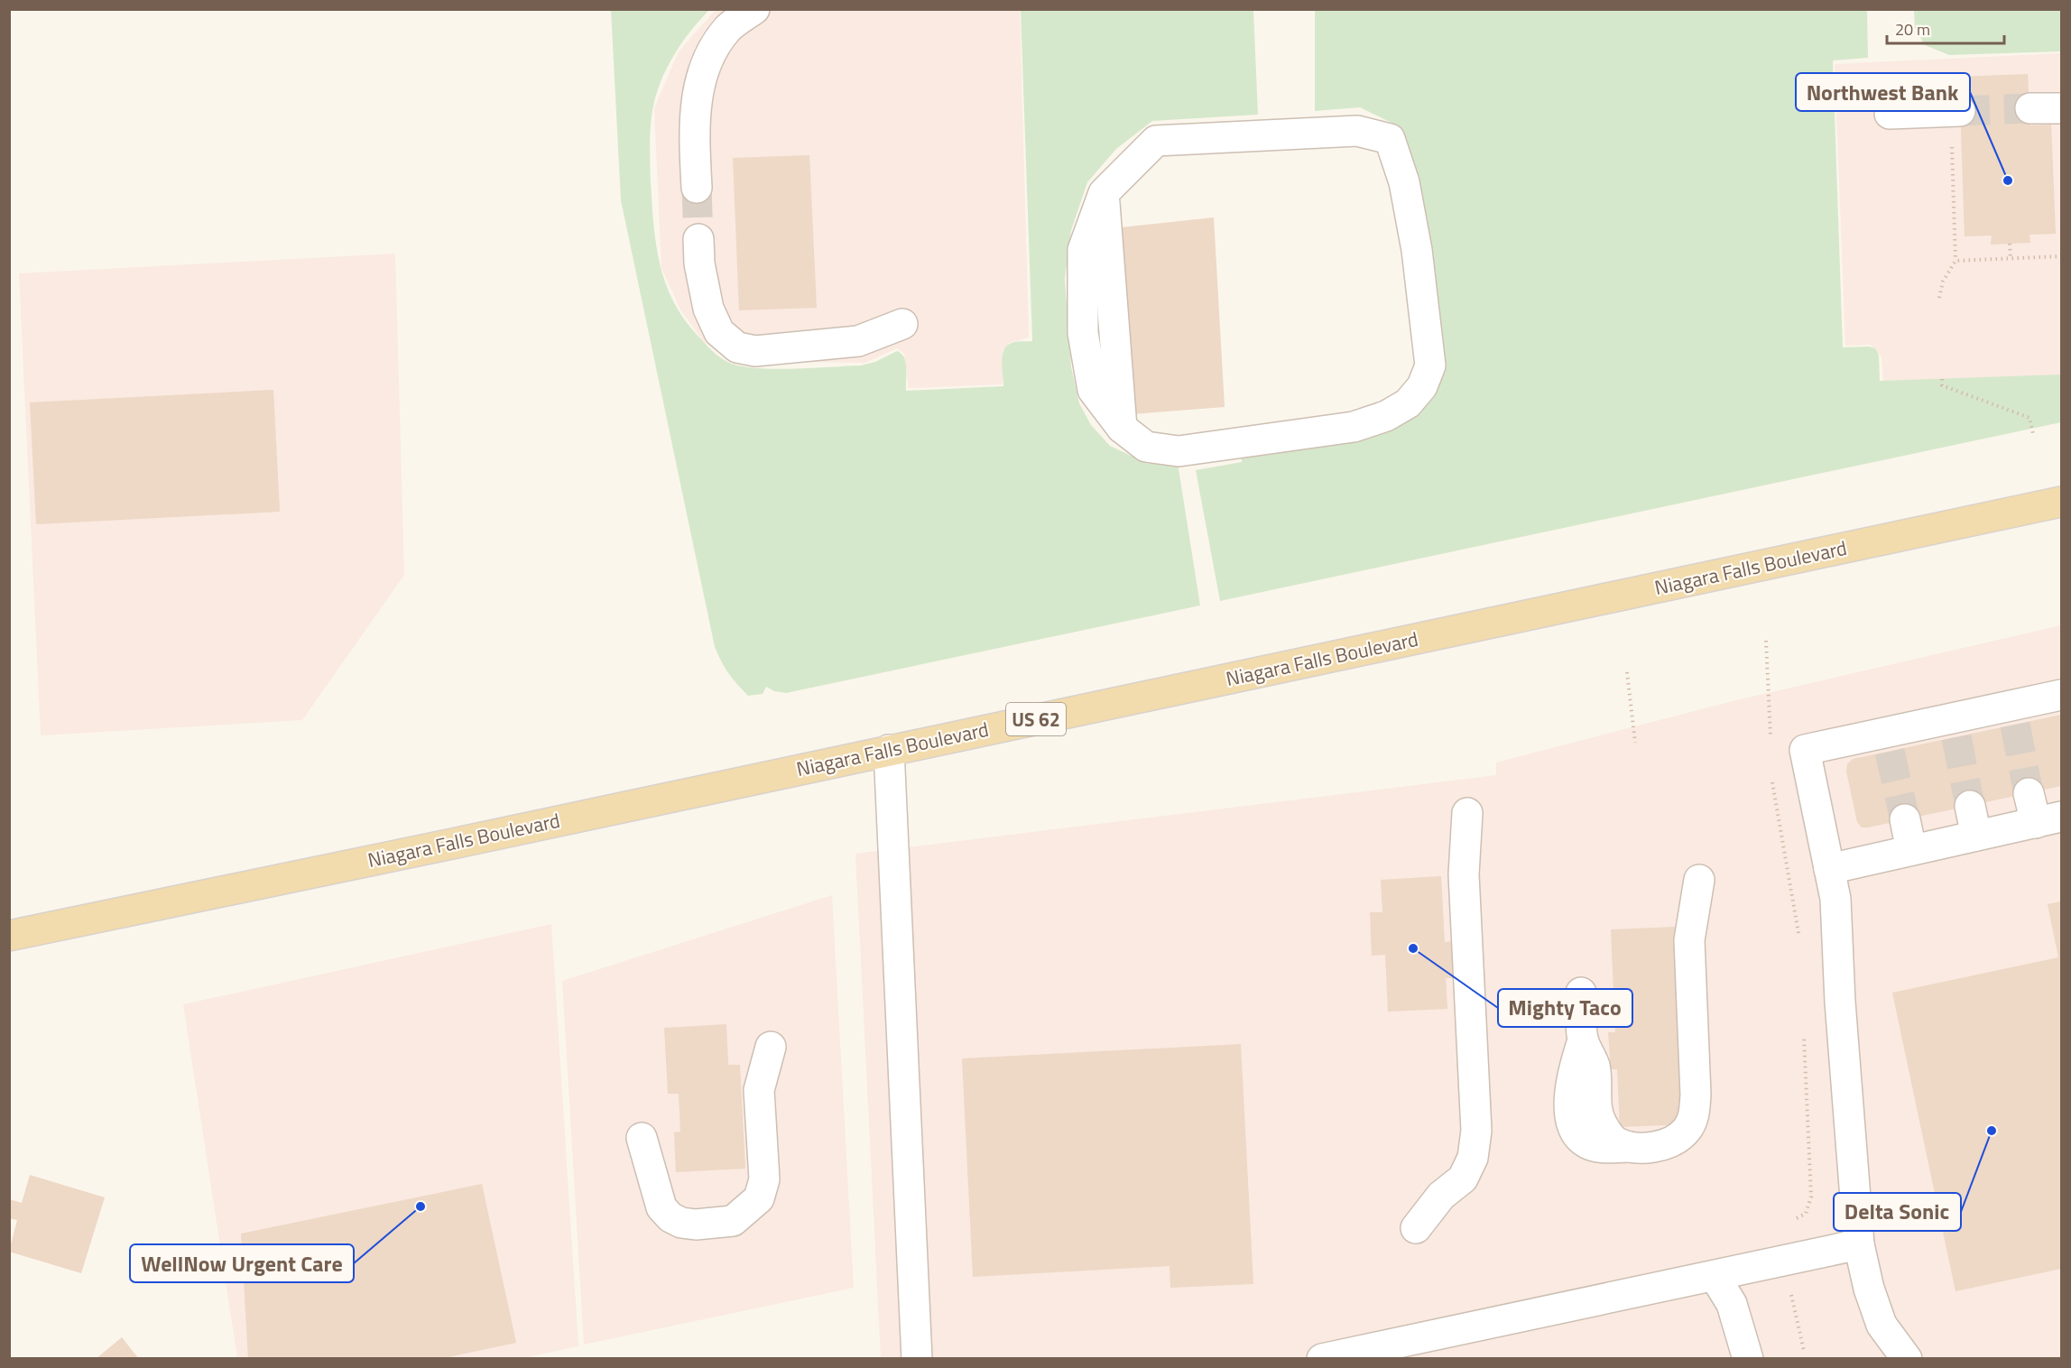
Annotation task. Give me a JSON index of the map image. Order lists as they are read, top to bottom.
{
  "streets": {
    "main road": ["Niagara Falls Boulevard", "US 62"]
  },
  "places": [
    "Northwest Bank",
    "Mighty Taco",
    "Delta Sonic",
    "WellNow Urgent Care"
  ],
  "scale_bar": "20 m"
}
